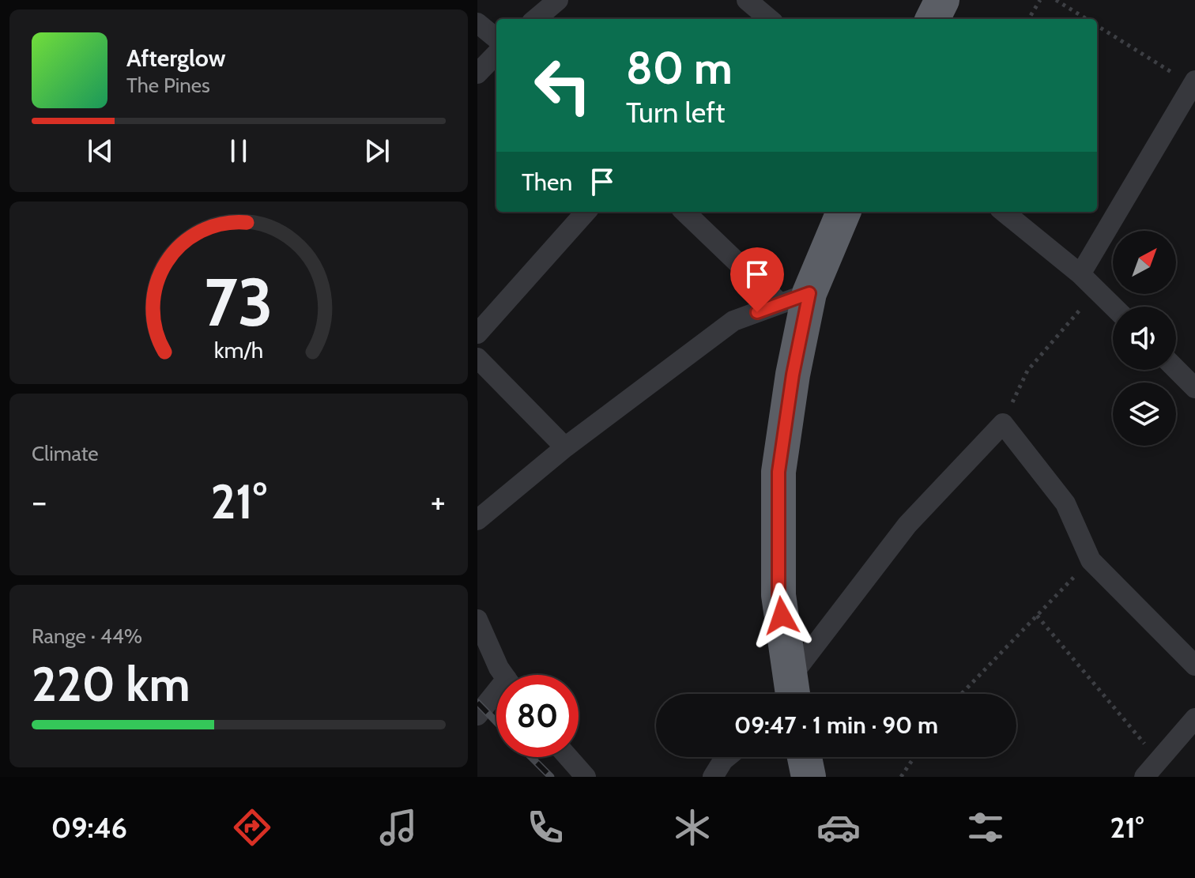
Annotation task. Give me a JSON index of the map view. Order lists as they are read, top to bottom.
{
  "north": "top right",
  "page": {
    "turn": ["80 m", "Turn left"],
    "song": ["Afterglow", "The Pines"],
    "then": "Then",
    "tile": [
      "Climate",
      ["Range · 44%", "220 km"]
    ],
    "heat": ["−", "21°", "+"],
    "limit": "80",
    "trip": "09:47 · 1 min · 90 m",
    "tabs": ["09:46", "21°"],
    "gauge": ["73", "km/h"]
  }
}
